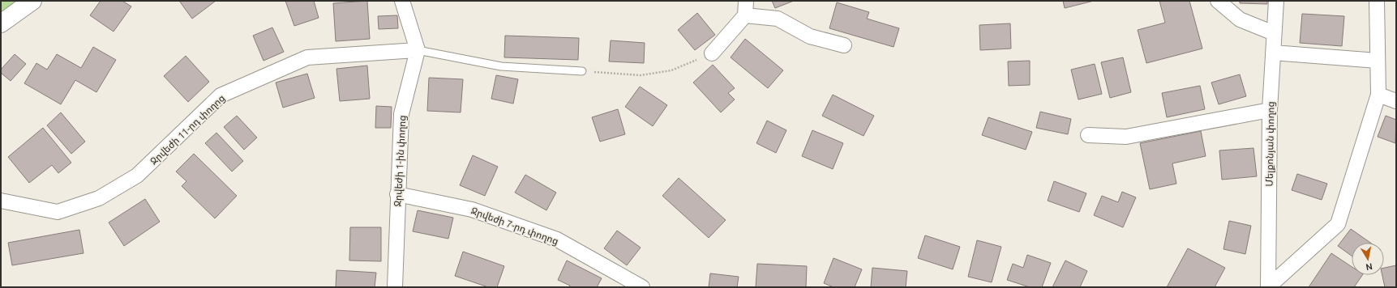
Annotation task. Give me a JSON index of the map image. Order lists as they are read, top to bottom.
{
  "streets": {
    "street": [
      "Ջրվեժի 11-րդ փողոց",
      "Մելքոնյան փողոց",
      "Ջրվեժի 1-ին փողոց",
      "Ջրվեժի 7-րդ փողոց"
    ]
  },
  "crossings": [
    ["Ջրվեժի 11-րդ փողոց", "Ջրվեժի 1-ին փողոց"],
    ["Ջրվեժի 1-ին փողոց", "Ջրվեժի 7-րդ փողոց"]
  ],
  "north": "bottom"
}
